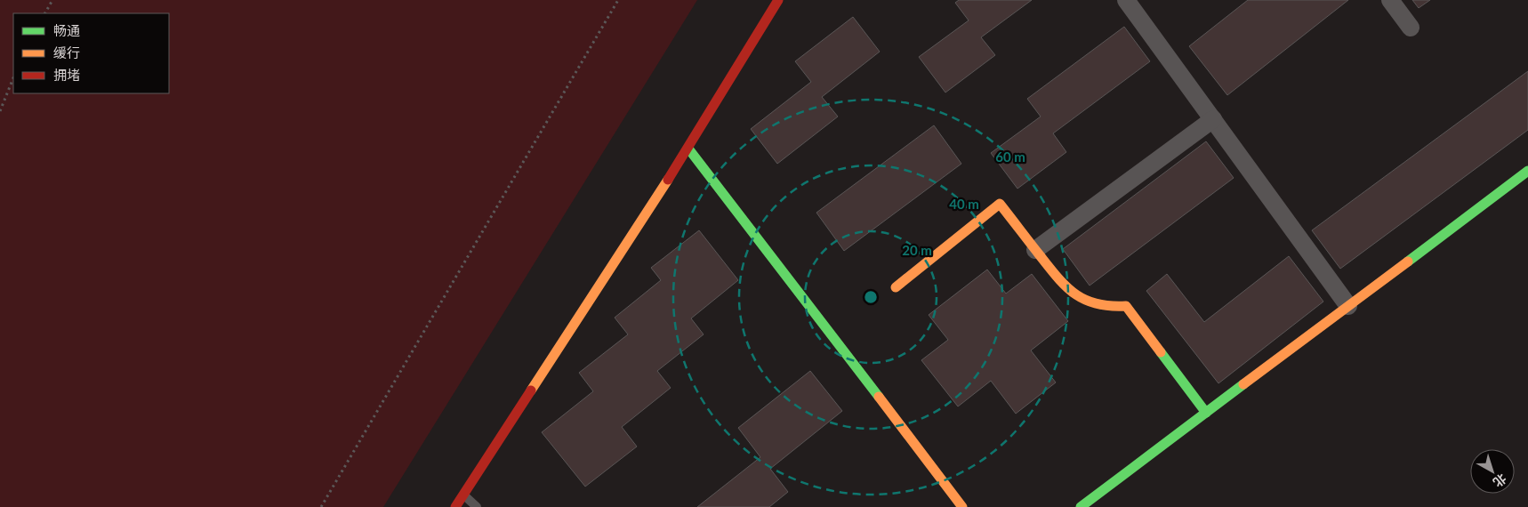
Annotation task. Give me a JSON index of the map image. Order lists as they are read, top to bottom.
{
  "legend": ["畅通", "缓行", "拥堵"],
  "north": "bottom right",
  "rings": ["60 m", "40 m", "20 m"]
}
